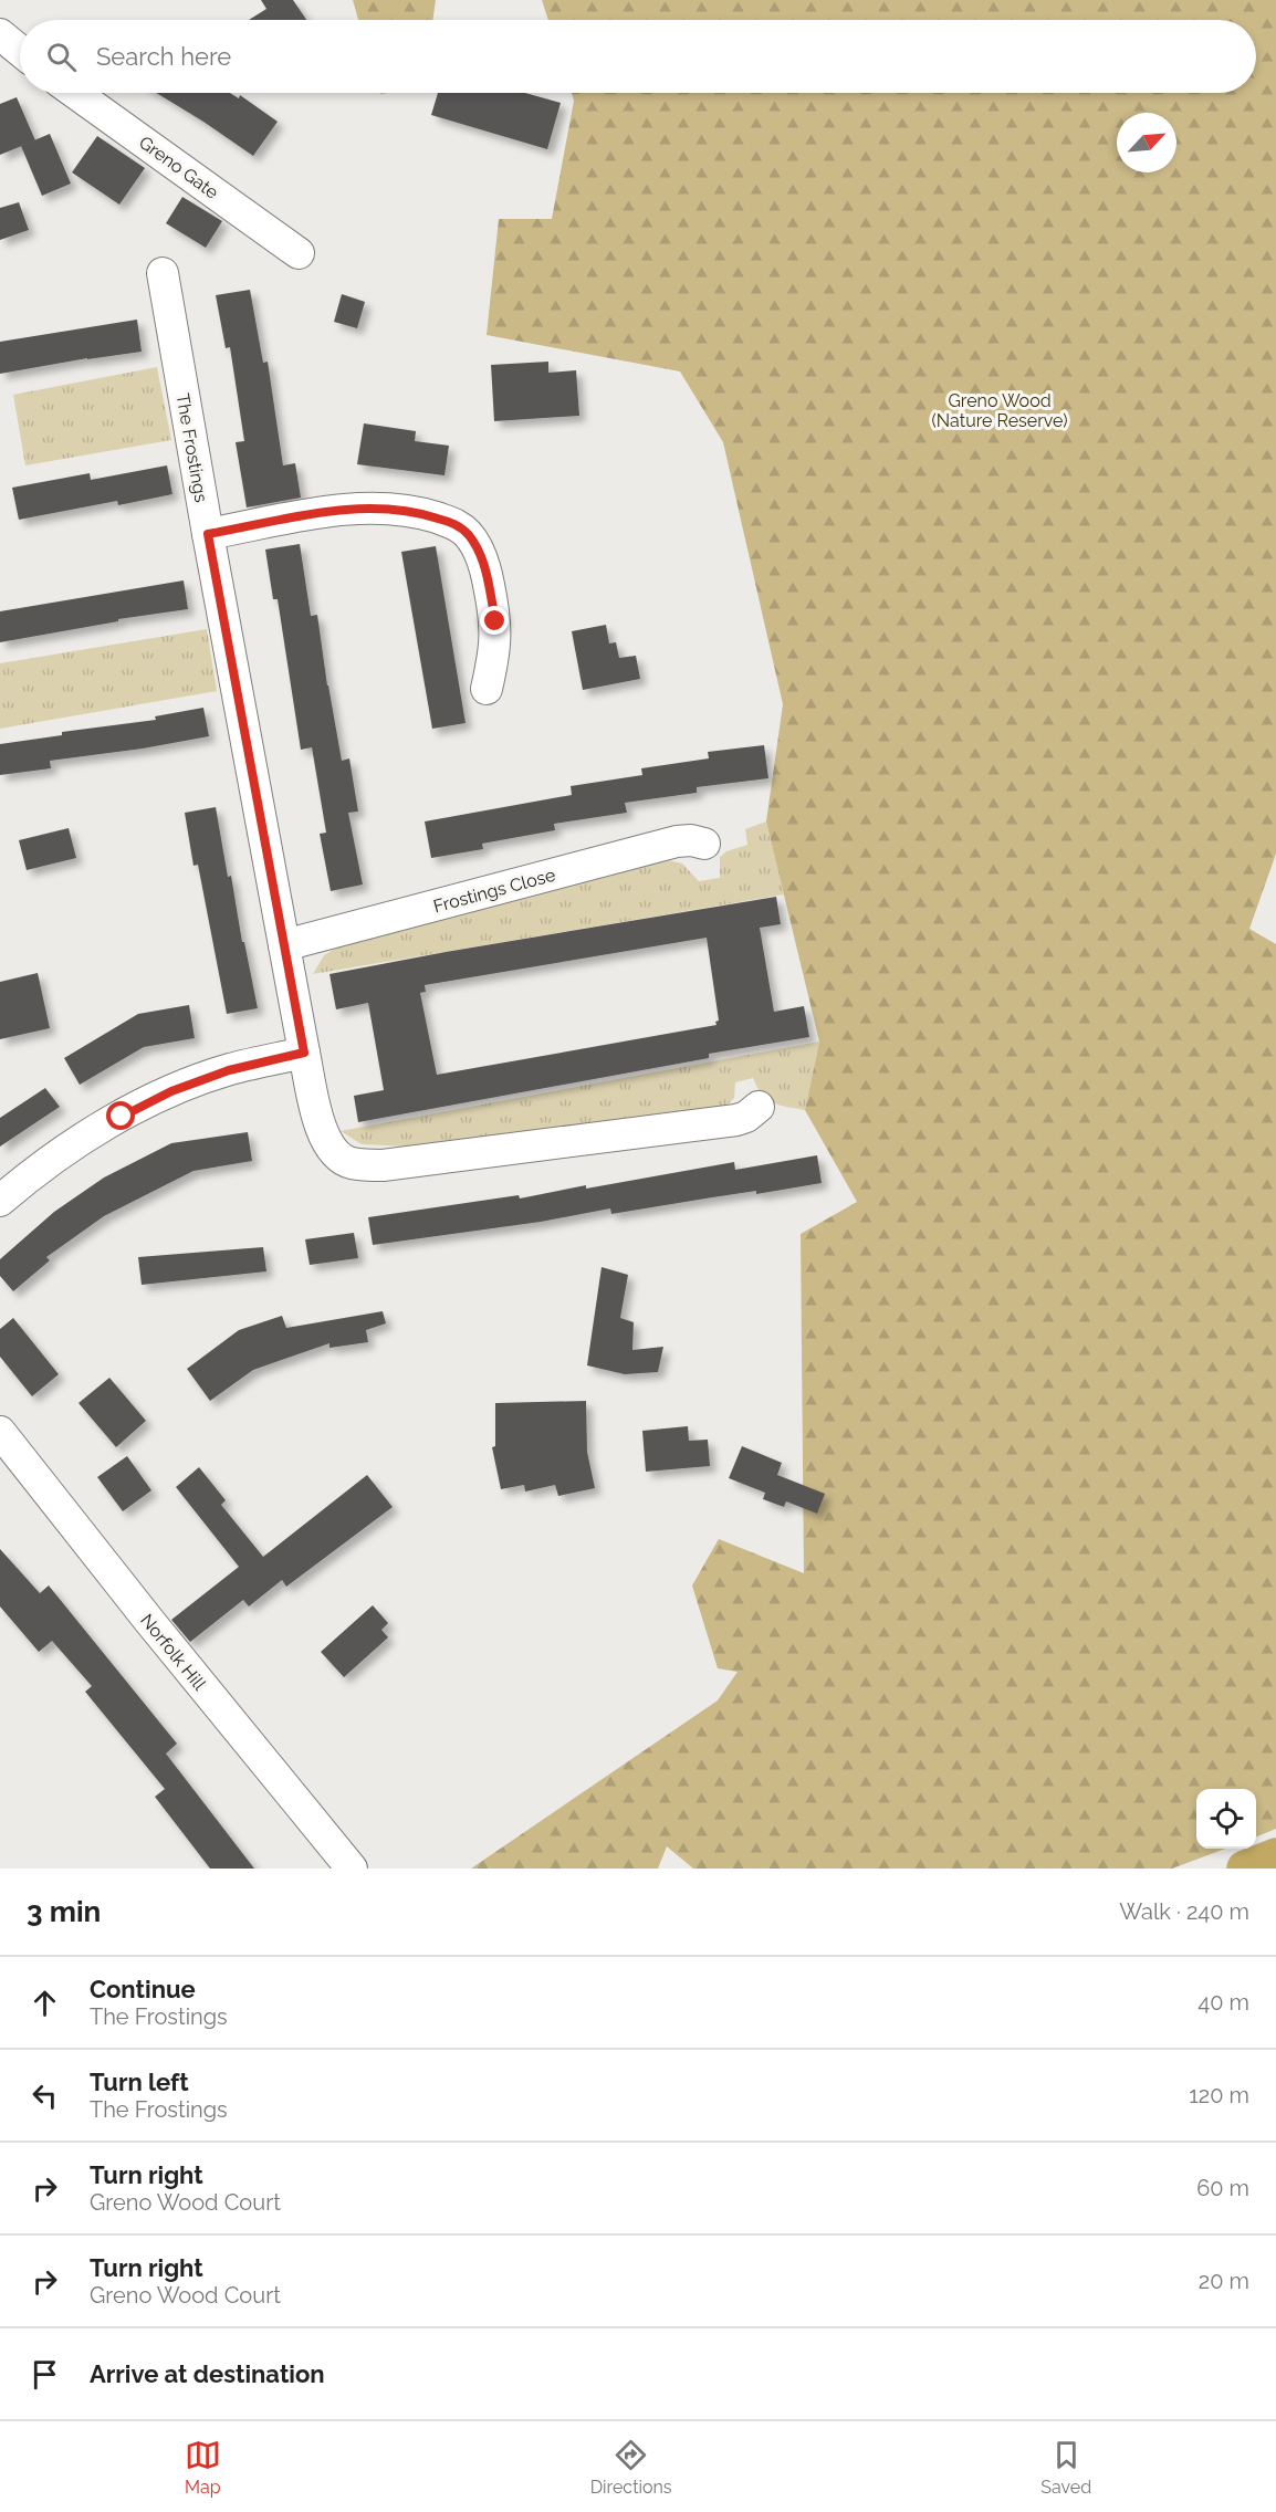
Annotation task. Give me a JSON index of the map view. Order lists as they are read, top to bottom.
{
  "streets": {
    "street": [
      "Greno Gate",
      "The Frostings",
      "Frostings Close",
      "Norfolk Hill"
    ]
  },
  "crossings": [
    ["The Frostings", "Frostings Close"]
  ],
  "parks": ["Greno Wood (Nature Reserve)"],
  "north": "top right",
  "page": {
    "search": "Search here",
    "heading": ["3 min", "Walk · 240 m"],
    "list": [
      ["Continue", "The Frostings", "40 m"],
      ["Turn left", "The Frostings", "120 m"],
      ["Turn right", "Greno Wood Court", "60 m"],
      ["Turn right", "Greno Wood Court", "20 m"],
      "Arrive at destination"
    ],
    "nav": ["Map", "Directions", "Saved"]
  }
}
